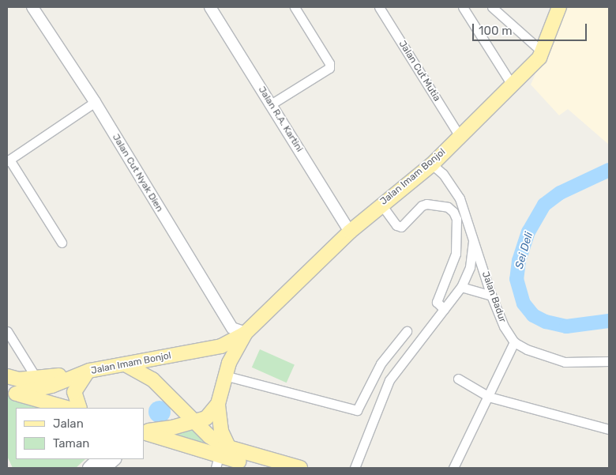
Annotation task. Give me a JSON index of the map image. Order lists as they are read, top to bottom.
{
  "streets": {
    "main road": ["Jalan Imam Bonjol"],
    "street": [
      "Jalan Cut Mutia",
      "Jalan R.A. Kartini",
      "Jalan Cut Nyak Dien",
      "Jalan Badur"
    ]
  },
  "crossings": [
    ["Jalan Cut Mutia", "Jalan Imam Bonjol"],
    ["Jalan R.A. Kartini", "Jalan Imam Bonjol"],
    ["Jalan Cut Nyak Dien", "Jalan Imam Bonjol"],
    ["Jalan Imam Bonjol", "Jalan Badur"]
  ],
  "water": ["Sei Deli"],
  "legend": ["Jalan", "Taman"],
  "scale_bar": "100 m"
}
